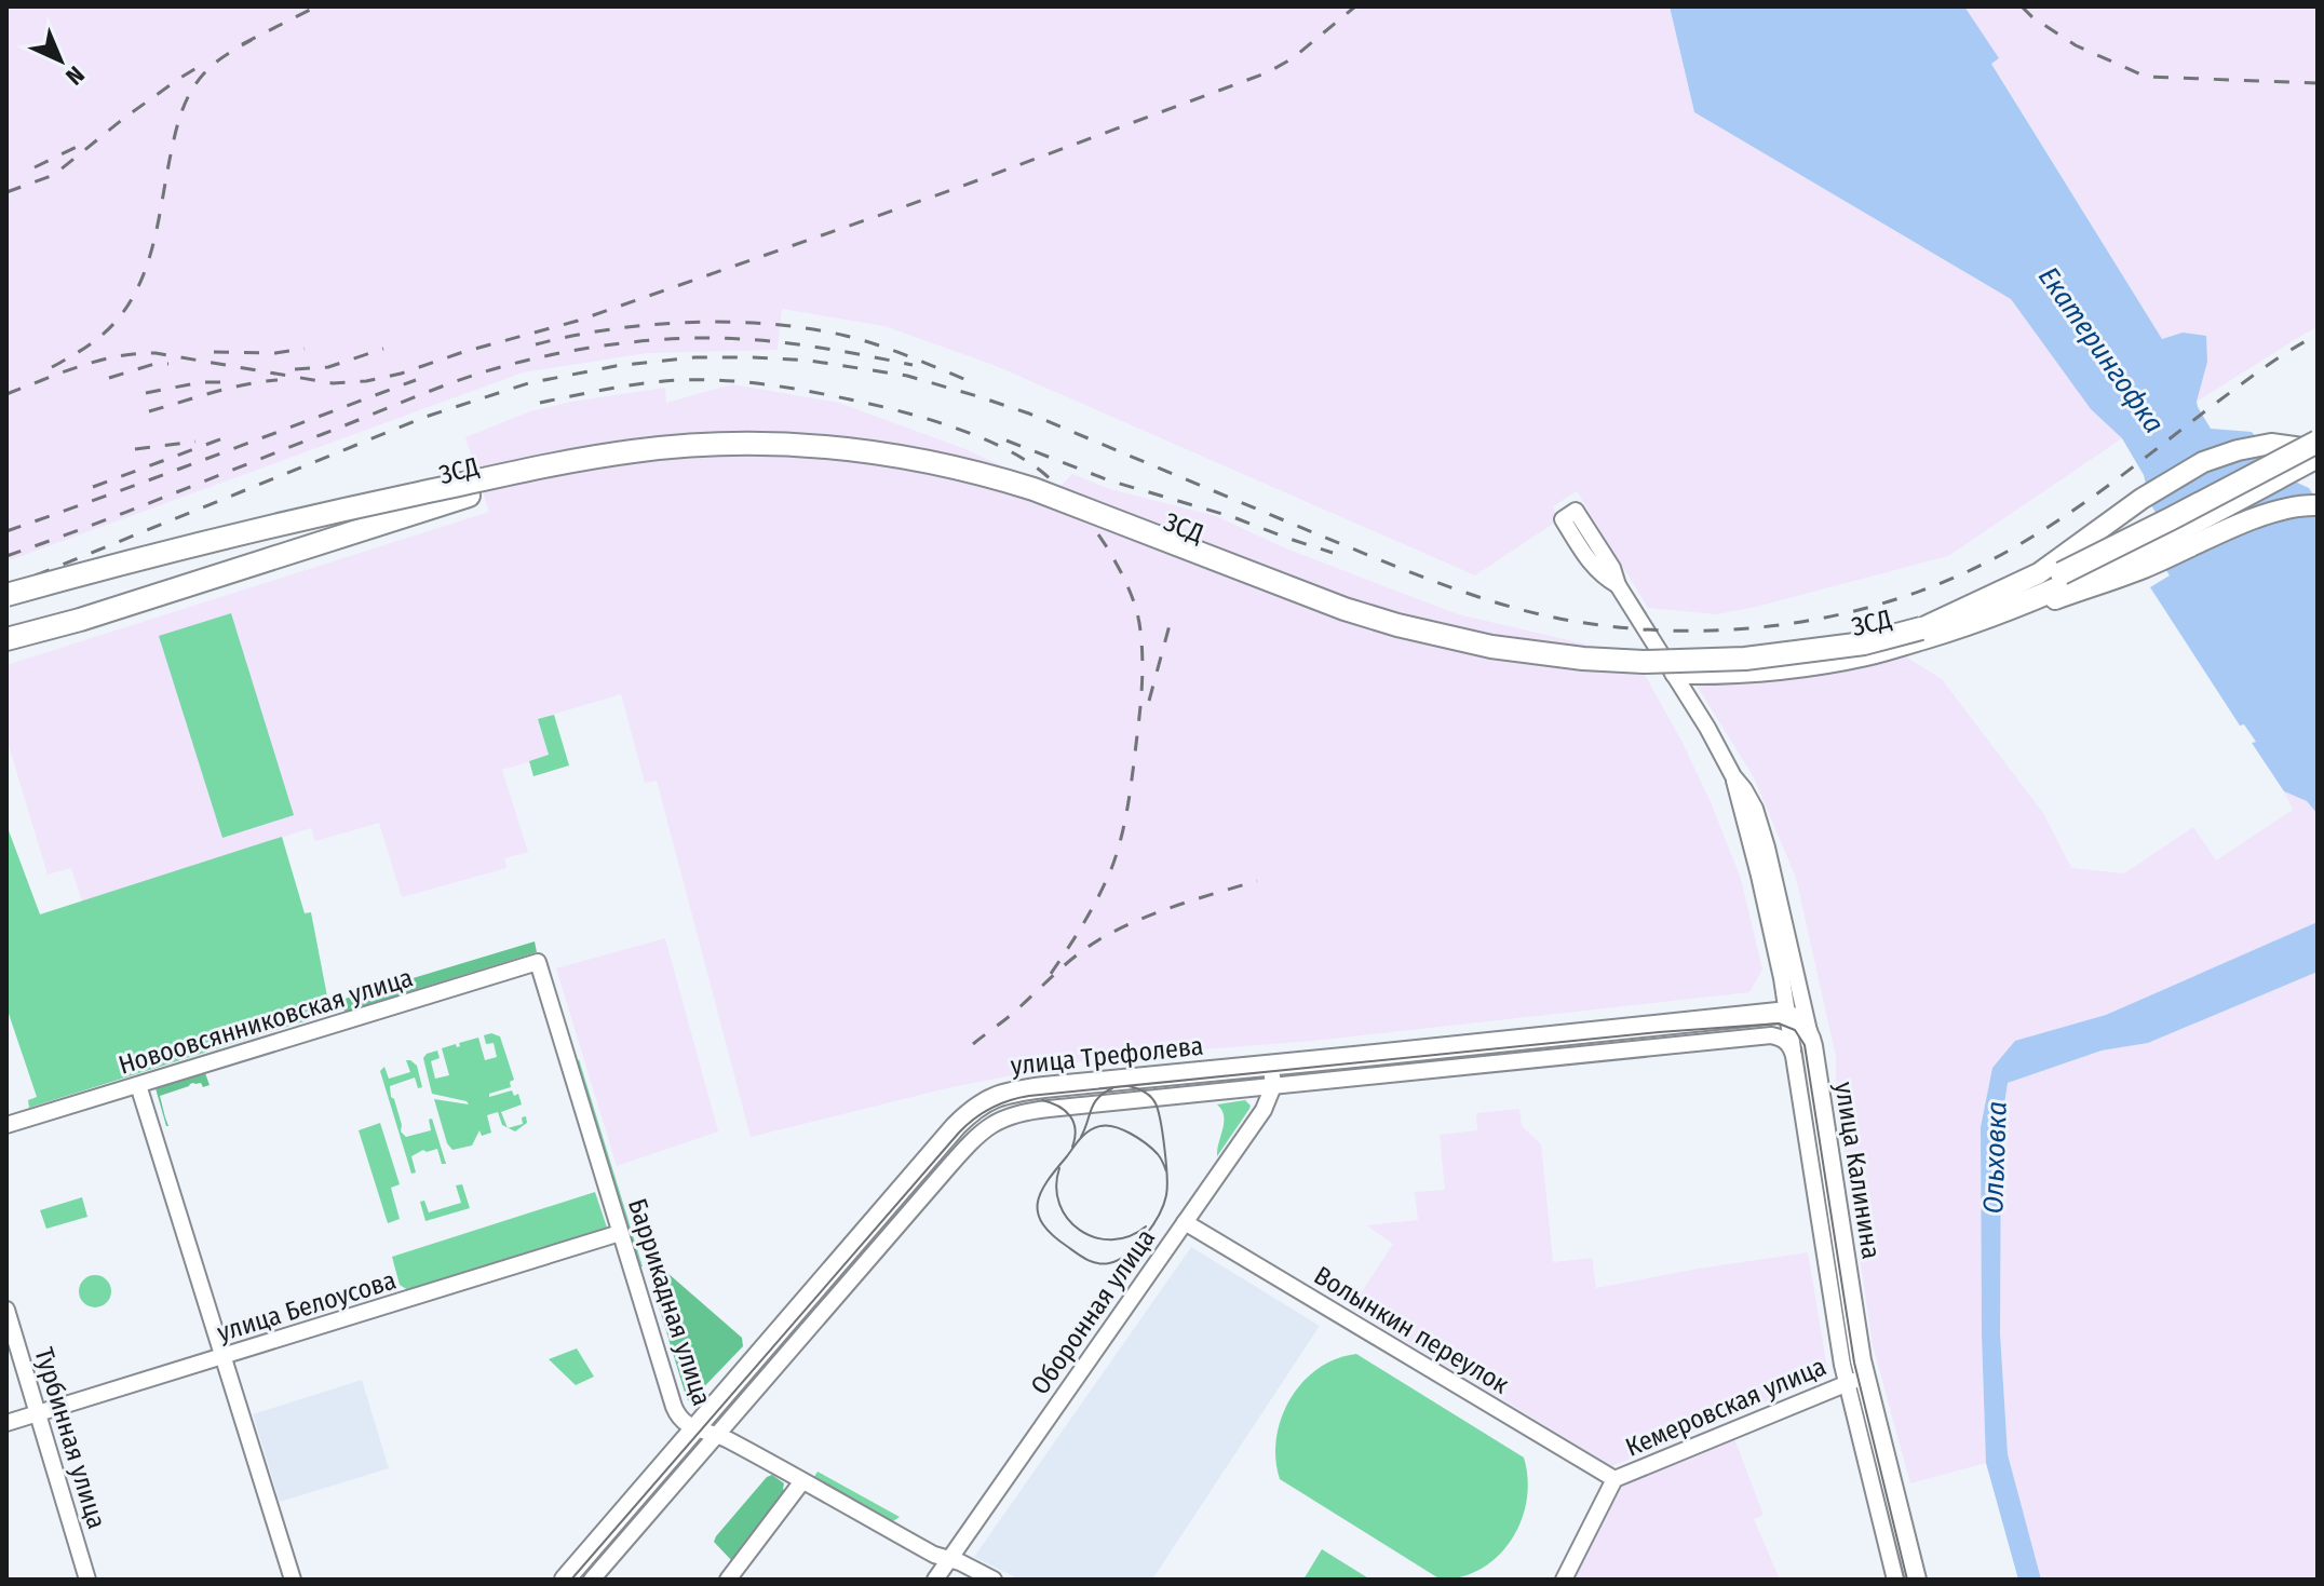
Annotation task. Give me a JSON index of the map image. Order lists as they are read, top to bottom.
{
  "streets": {
    "highway": ["ЗСД"],
    "main road": ["улица Трефолева", "улица Калинина"],
    "street": [
      "Новоовсянниковская улица",
      "Баррикадная улица",
      "улица Белоусова",
      "Оборонная улица",
      "Волынкин переулок",
      "Кемеровская улица",
      "Турбинная улица"
    ]
  },
  "crossings": [
    ["Новоовсянниковская улица", "Баррикадная улица"],
    ["улица Трефолева", "улица Калинина"],
    ["улица Трефолева", "Баррикадная улица"],
    ["улица Трефолева", "Оборонная улица"],
    ["улица Калинина", "Кемеровская улица"],
    ["Баррикадная улица", "улица Белоусова"],
    ["Баррикадная улица", "Оборонная улица"],
    ["улица Белоусова", "Турбинная улица"],
    ["Оборонная улица", "Волынкин переулок"],
    ["Волынкин переулок", "Кемеровская улица"]
  ],
  "water": ["Екатерингофка", "Ольховка"],
  "north": "bottom right"
}
